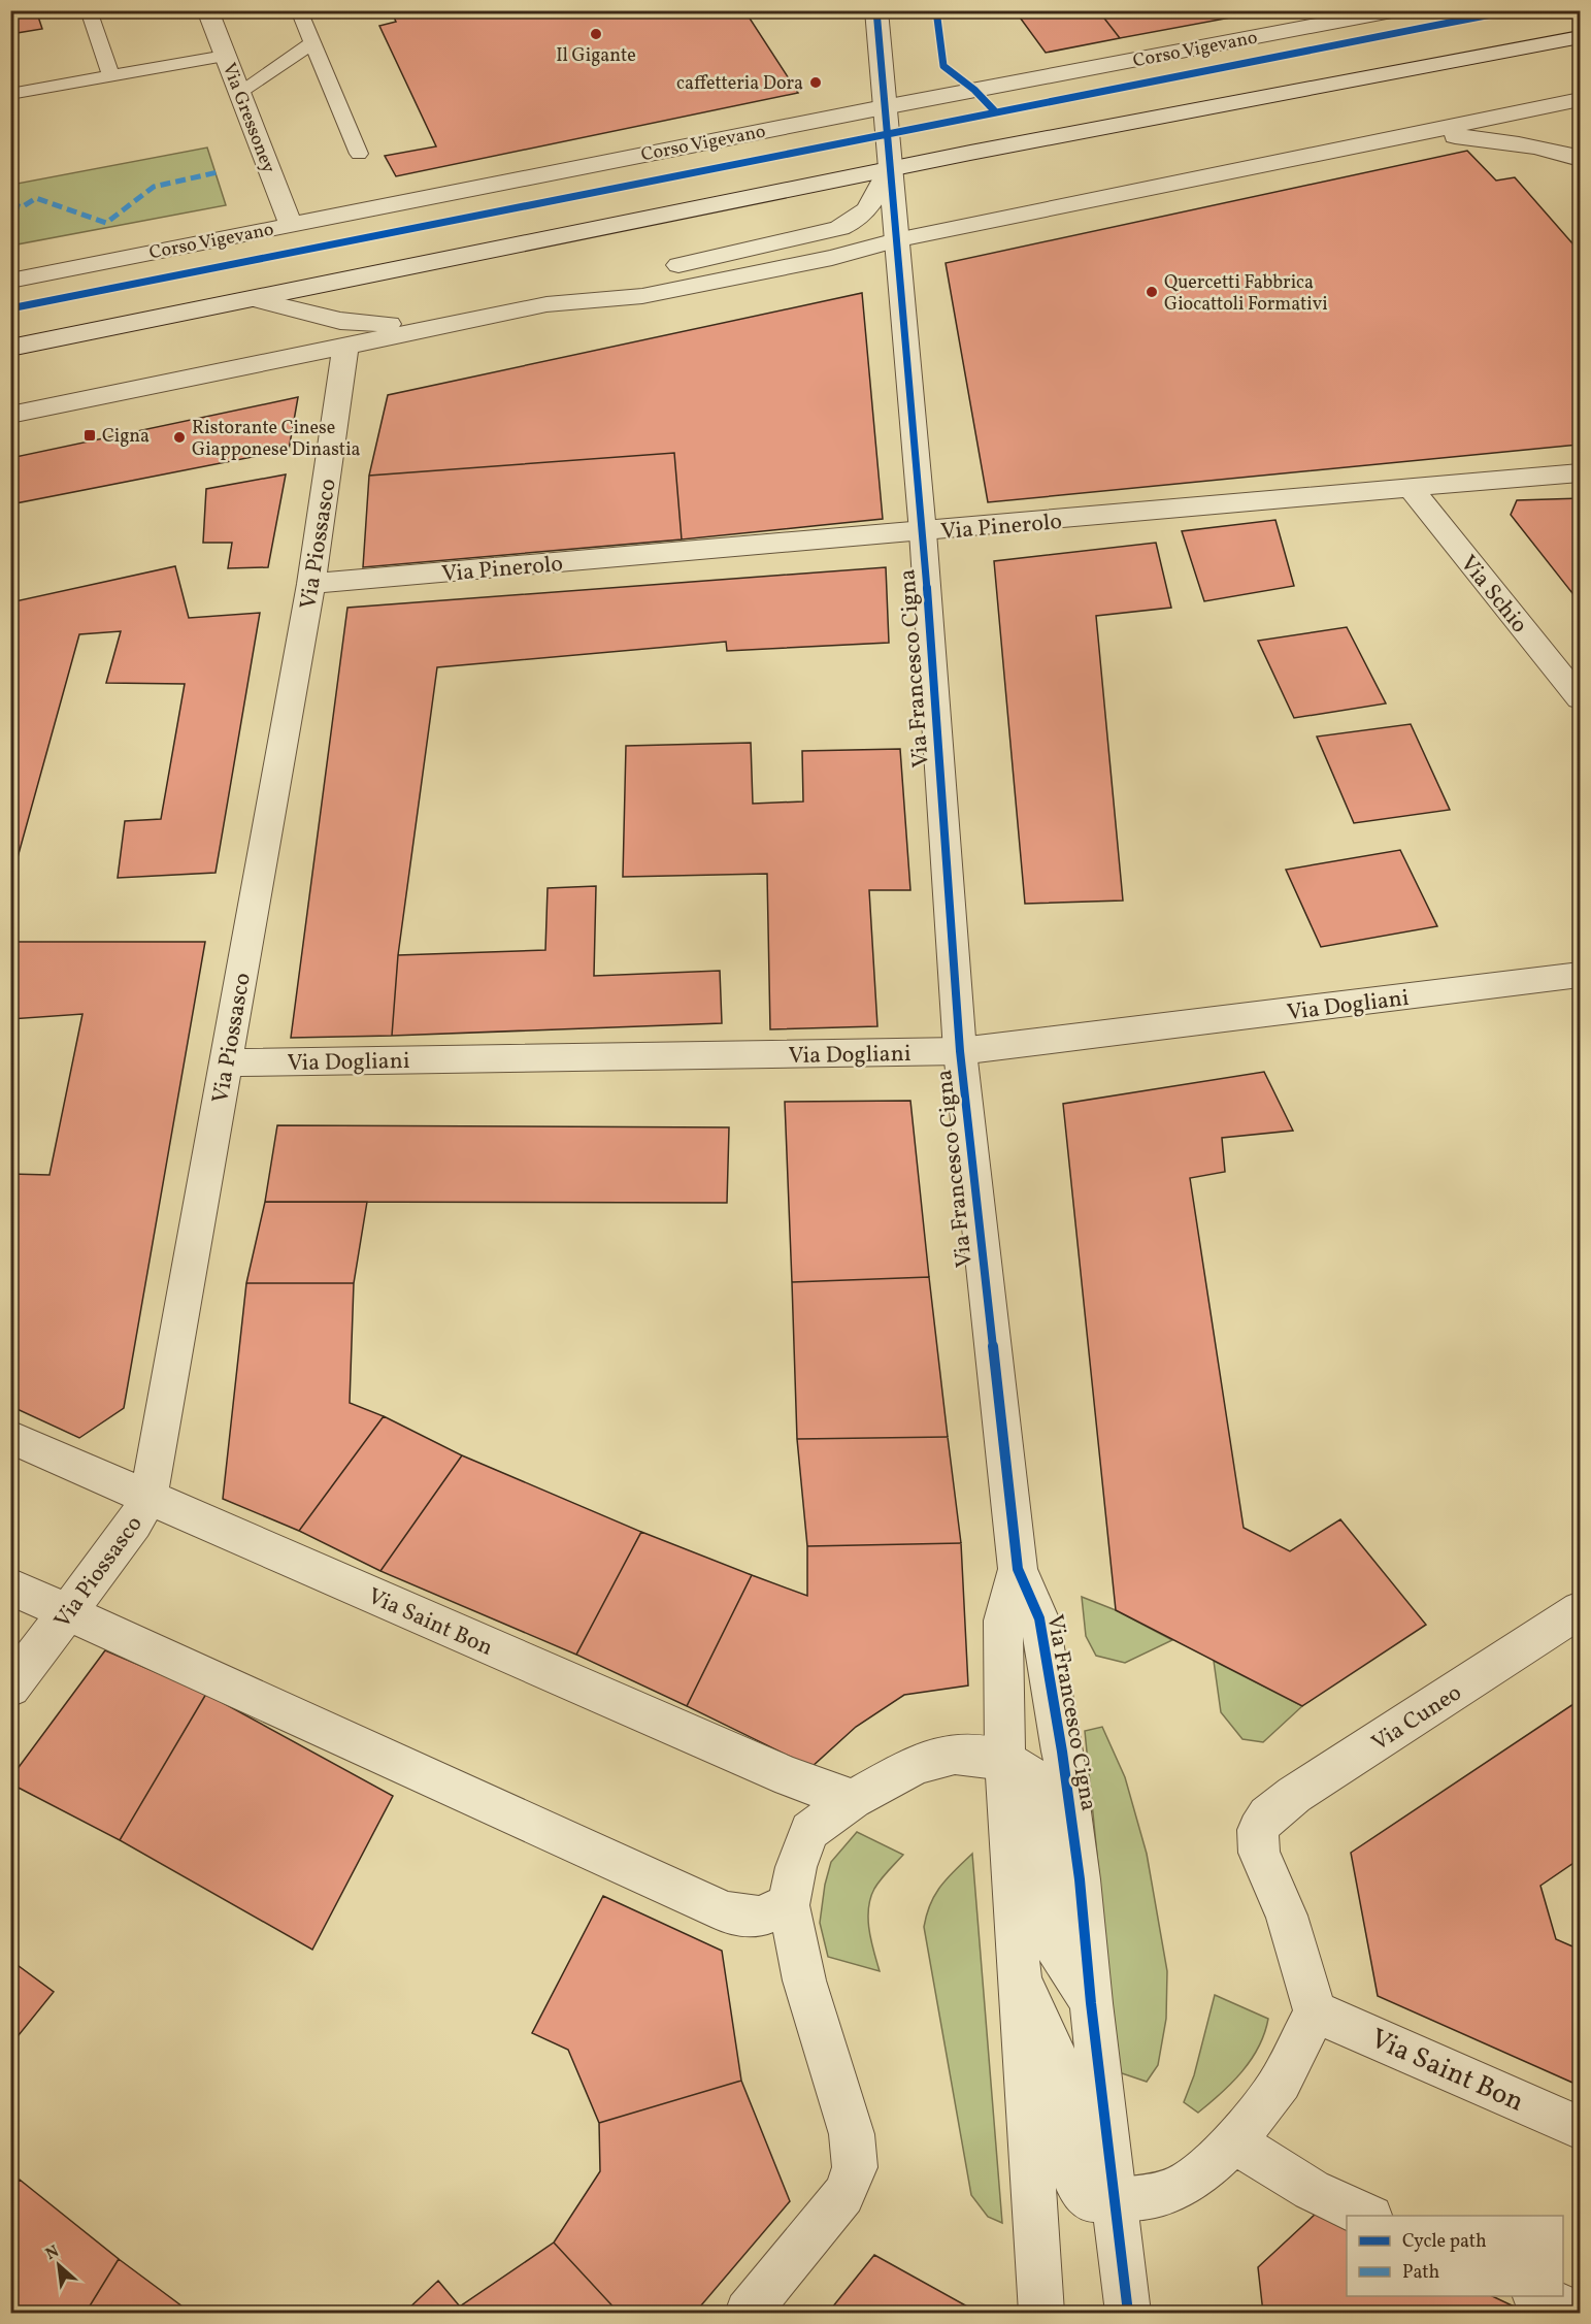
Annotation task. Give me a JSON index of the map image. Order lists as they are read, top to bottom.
{
  "streets": {
    "street": [
      "Corso Vigevano",
      "Via Gressoney",
      "Via Pinerolo",
      "Via Piossasco",
      "Via Schio",
      "Via Francesco Cigna",
      "Via Dogliani",
      "Via Saint Bon",
      "Via Cuneo"
    ]
  },
  "crossings": [
    ["Corso Vigevano", "Via Gressoney"],
    ["Corso Vigevano", "Via Francesco Cigna"],
    ["Via Pinerolo", "Via Piossasco"],
    ["Via Pinerolo", "Via Schio"],
    ["Via Pinerolo", "Via Francesco Cigna"],
    ["Via Piossasco", "Via Dogliani"],
    ["Via Piossasco", "Via Saint Bon"],
    ["Via Francesco Cigna", "Via Dogliani"],
    ["Via Saint Bon", "Via Cuneo"]
  ],
  "places": {
    "other": [
      "Il Gigante",
      "caffetteria Dora",
      "Quercetti Fabbrica Giocattoli Formativi",
      "Ristorante Cinese Giapponese Dinastia"
    ],
    "transit": ["Cigna"]
  },
  "legend": ["Cycle path", "Path"],
  "north": "top left"
}
